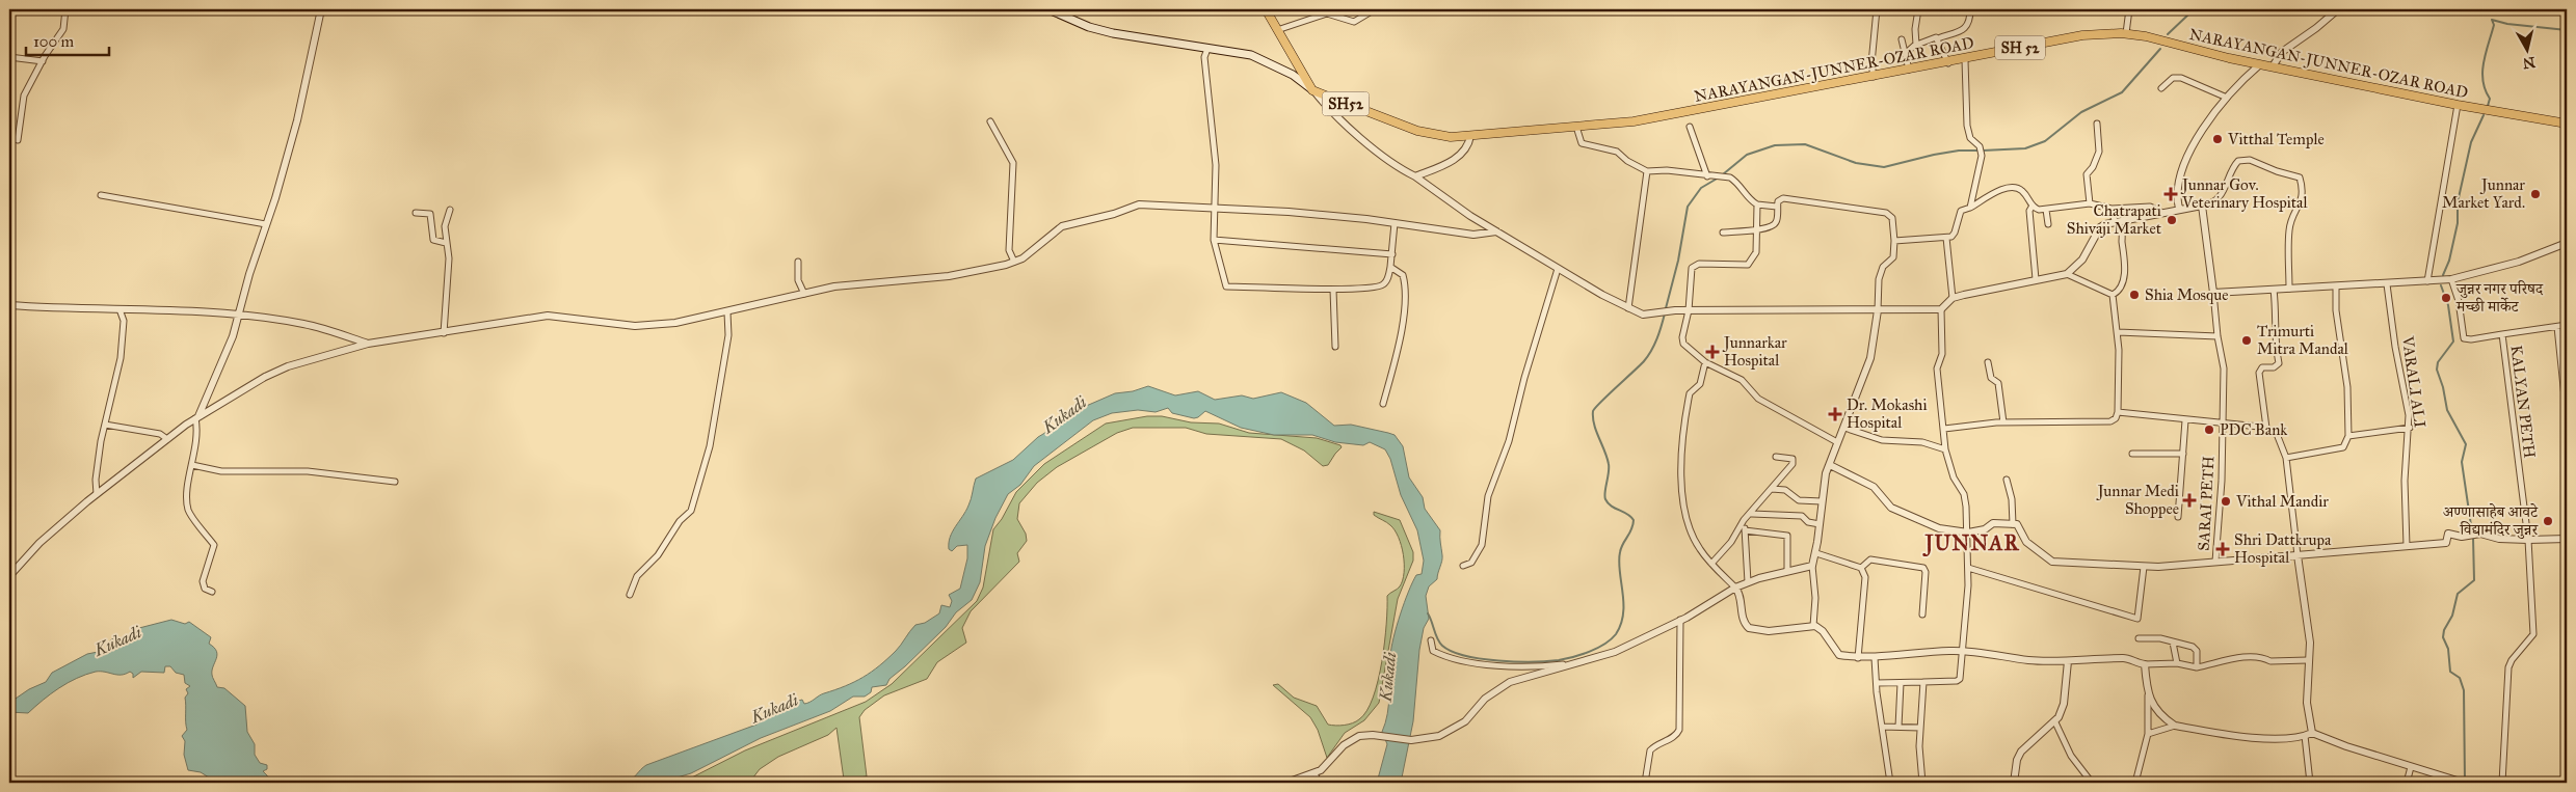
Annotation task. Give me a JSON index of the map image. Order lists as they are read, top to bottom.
{
  "streets": {
    "main road": ["SH 52", "NARAYANGAN-JUNNER-OZAR ROAD", "SH52"],
    "street": ["VARALI ALI", "KALYAN PETH", "SARAI PETH"]
  },
  "crossings": [
    ["NARAYANGAN-JUNNER-OZAR ROAD", "SH52"]
  ],
  "districts": ["JUNNAR"],
  "water": ["Kukadi"],
  "places": {
    "other": [
      "Vitthal Temple",
      "Junnar Market Yard.",
      "Chatrapati Shivaji Market",
      "Shia Mosque",
      "जुन्नर नगर परिषद मच्छी मार्केट",
      "Trimurti Mitra Mandal",
      "PDC Bank",
      "Vithal Mandir",
      "अण्णासाहेब आवटे विद्यामंदिर जुन्नर"
    ],
    "health": [
      "Junnar Gov. Veterinary Hospital",
      "Junnarkar Hospital",
      "Dr. Mokashi Hospital",
      "Junnar Medi Shoppee",
      "Shri Dattkrupa Hospital"
    ]
  },
  "scale_bar": "100 m",
  "north": "bottom"
}
